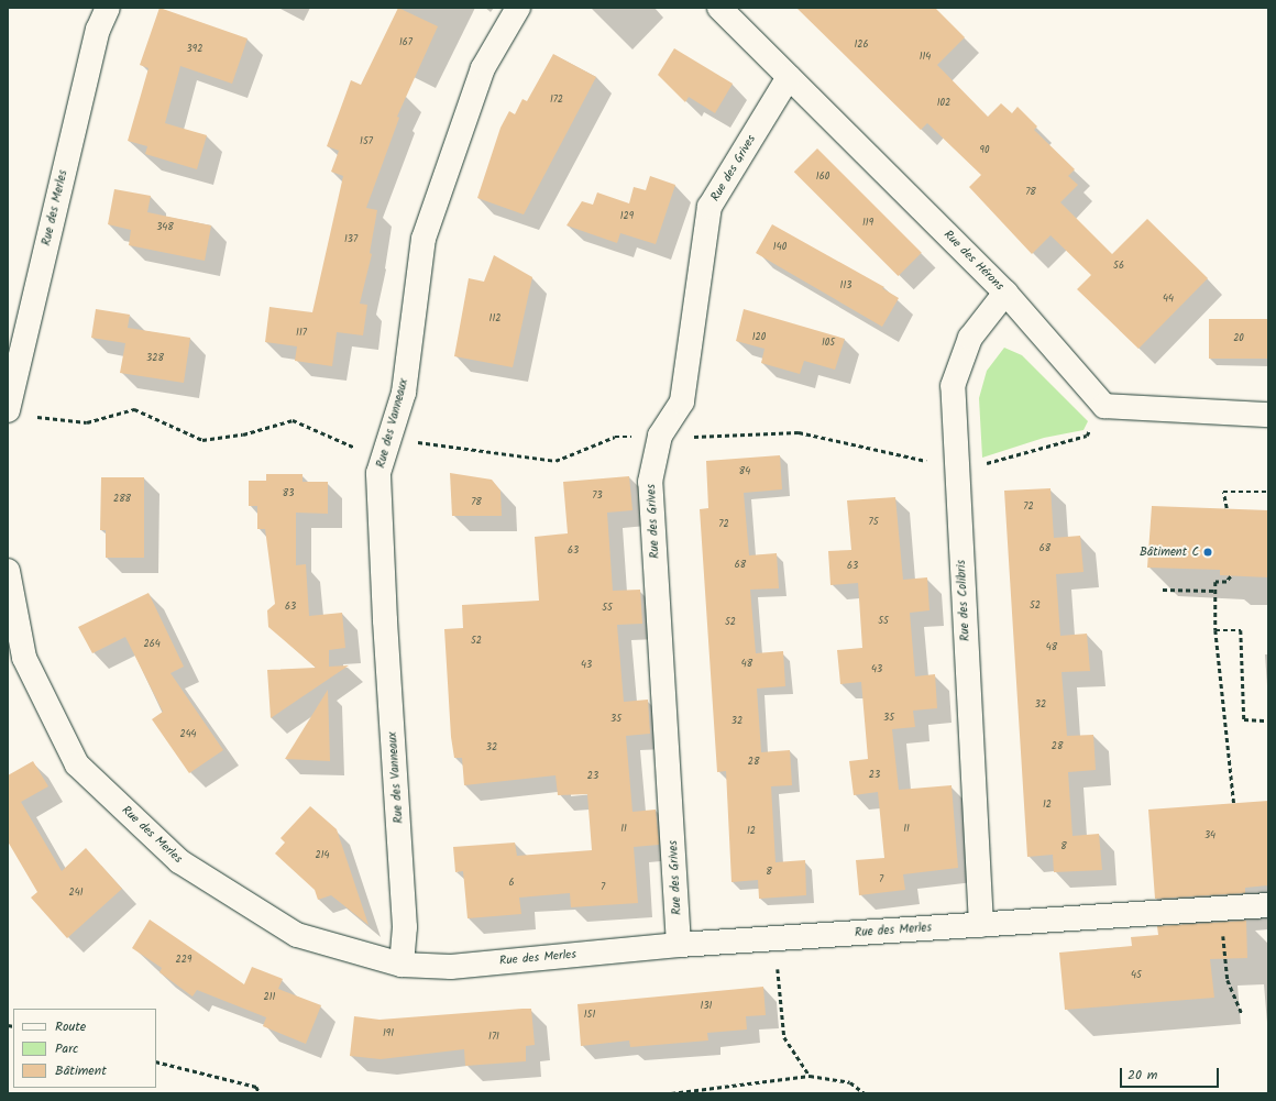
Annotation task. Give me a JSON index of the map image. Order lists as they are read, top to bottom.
{
  "streets": {
    "street": [
      "Rue des Grives",
      "Rue des Merles",
      "Rue des Hérons",
      "Rue des Vanneaux",
      "Rue des Colibris"
    ]
  },
  "crossings": [
    ["Rue des Grives", "Rue des Merles"],
    ["Rue des Grives", "Rue des Hérons"],
    ["Rue des Merles", "Rue des Vanneaux"],
    ["Rue des Merles", "Rue des Colibris"],
    ["Rue des Hérons", "Rue des Colibris"]
  ],
  "places": ["Bâtiment C"],
  "house_numbers": [
    "167",
    "126",
    "392",
    "114",
    "172",
    "102",
    "157",
    "90",
    "160",
    "78",
    "129",
    "119",
    "348",
    "137",
    "140",
    "56",
    "113",
    "44",
    "112",
    "117",
    "120",
    "20",
    "105",
    "328",
    "84",
    "83",
    "73",
    "288",
    "78",
    "72",
    "75",
    "72",
    "68",
    "63",
    "68",
    "63",
    "52",
    "63",
    "55",
    "55",
    "52",
    "52",
    "264",
    "48",
    "48",
    "43",
    "43",
    "32",
    "35",
    "35",
    "32",
    "244",
    "28",
    "32",
    "28",
    "23",
    "23",
    "12",
    "11",
    "11",
    "12",
    "34",
    "8",
    "214",
    "8",
    "7",
    "6",
    "7",
    "241",
    "229",
    "45",
    "211",
    "131",
    "151",
    "191",
    "171"
  ],
  "legend": ["Route", "Parc", "Bâtiment"],
  "scale_bar": "20 m"
}
